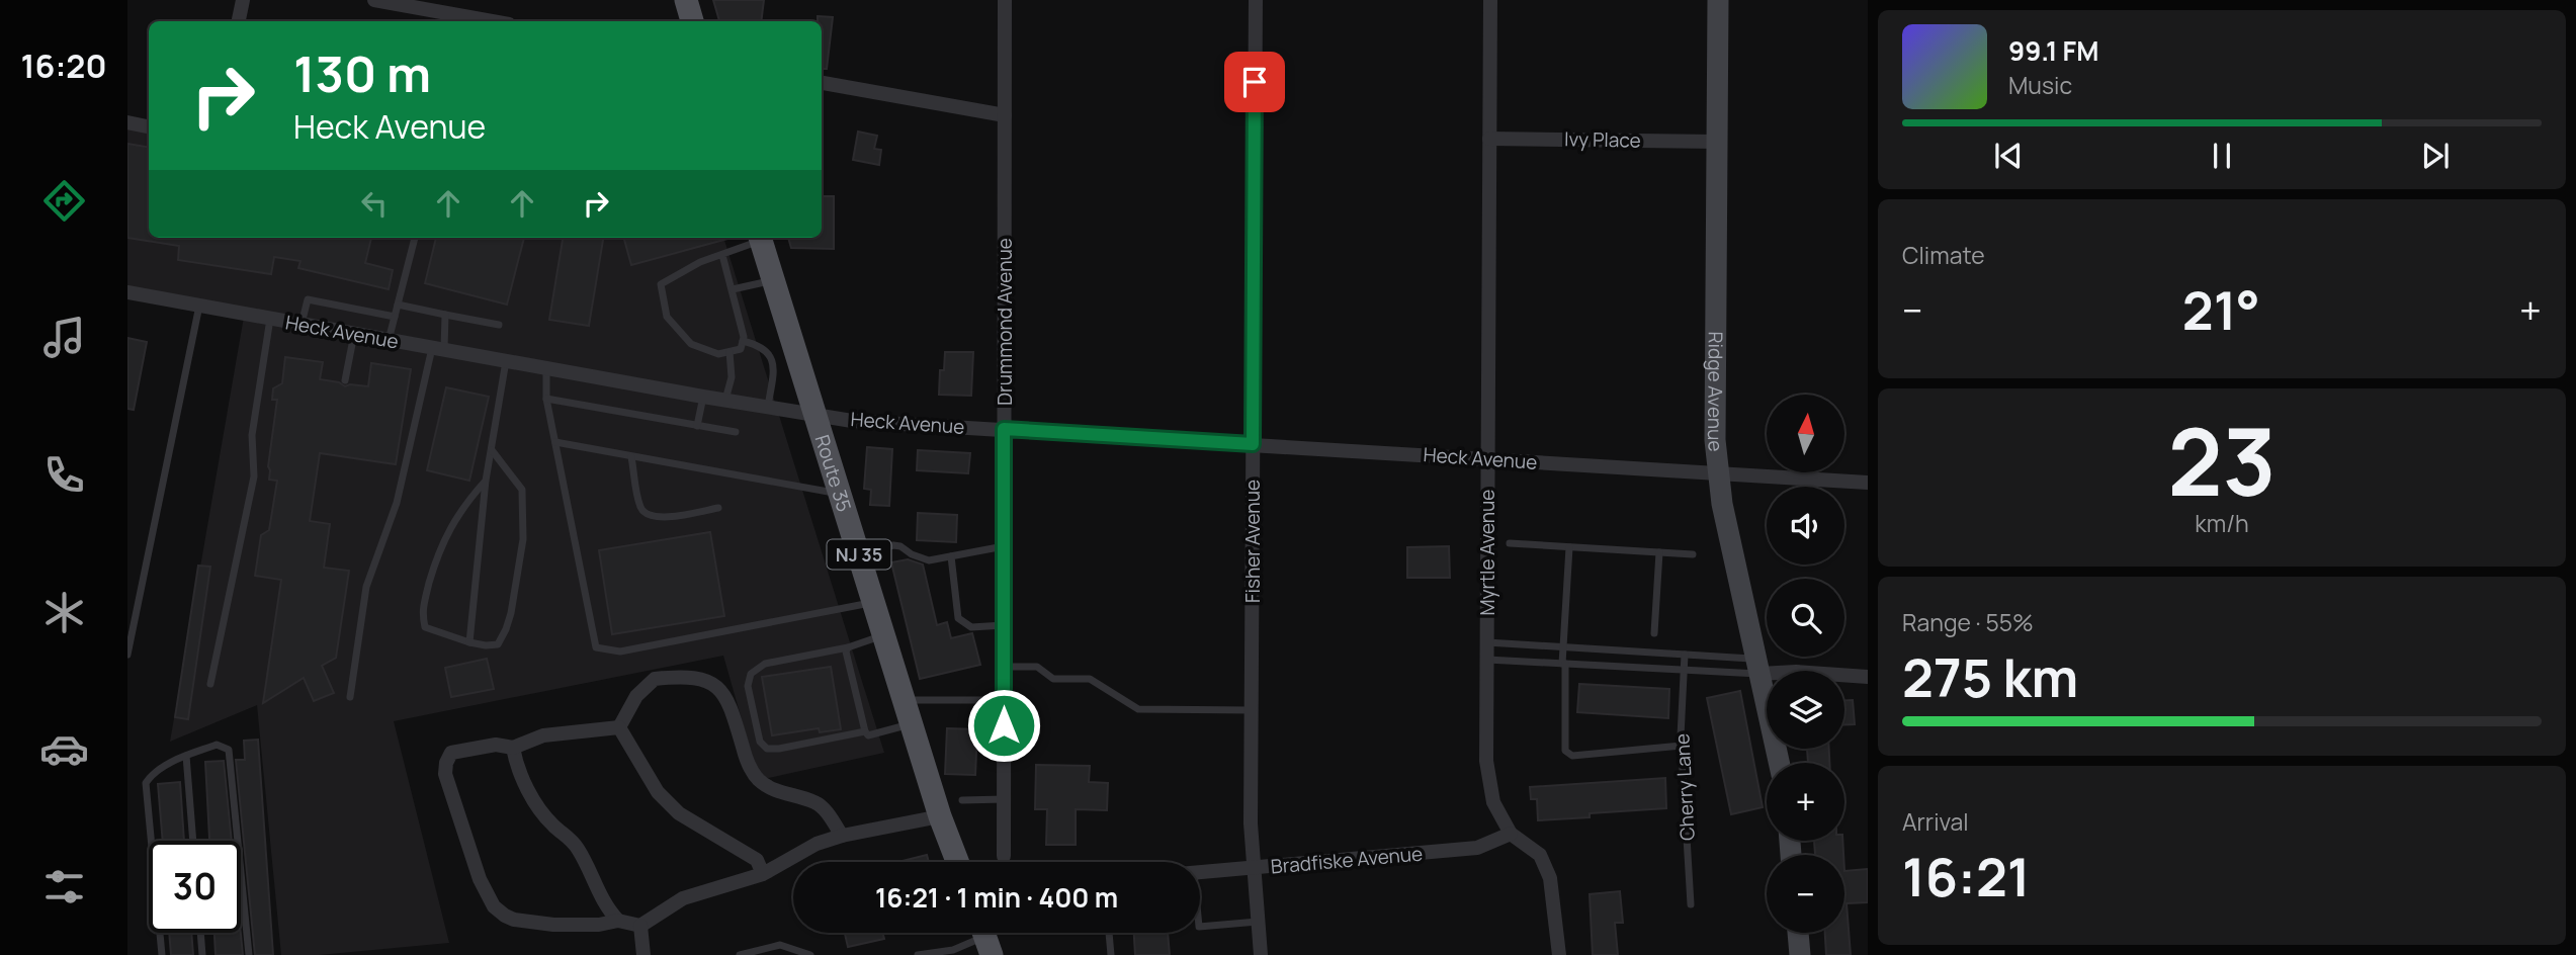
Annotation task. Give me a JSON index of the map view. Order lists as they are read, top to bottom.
{
  "streets": {
    "main road": ["Route 35", "NJ 35"],
    "street": [
      "Ivy Place",
      "Drummond Avenue",
      "Heck Avenue",
      "Ridge Avenue",
      "Fisher Avenue",
      "Myrtle Avenue",
      "Bradfiske Avenue"
    ],
    "lane": ["Cherry Lane"]
  },
  "crossings": [
    ["Ivy Place", "Ridge Avenue"],
    ["Ivy Place", "Myrtle Avenue"],
    ["Drummond Avenue", "Heck Avenue"],
    ["Heck Avenue", "Ridge Avenue"],
    ["Heck Avenue", "Route 35"],
    ["Heck Avenue", "Fisher Avenue"],
    ["Heck Avenue", "Myrtle Avenue"],
    ["Fisher Avenue", "Bradfiske Avenue"],
    ["Myrtle Avenue", "Bradfiske Avenue"]
  ],
  "north": "top",
  "page": {
    "tabs": "16:20",
    "turn": ["130 m", "Heck Avenue"],
    "song": ["99.1 FM", "Music"],
    "tile": [
      "Climate",
      ["23", "km/h"],
      ["Range · 55%", "275 km"],
      ["Arrival", "16:21"]
    ],
    "heat": ["−", "21°", "+"],
    "map_buttons": ["+", "−"],
    "limit": "30",
    "trip": "16:21 · 1 min · 400 m"
  }
}
